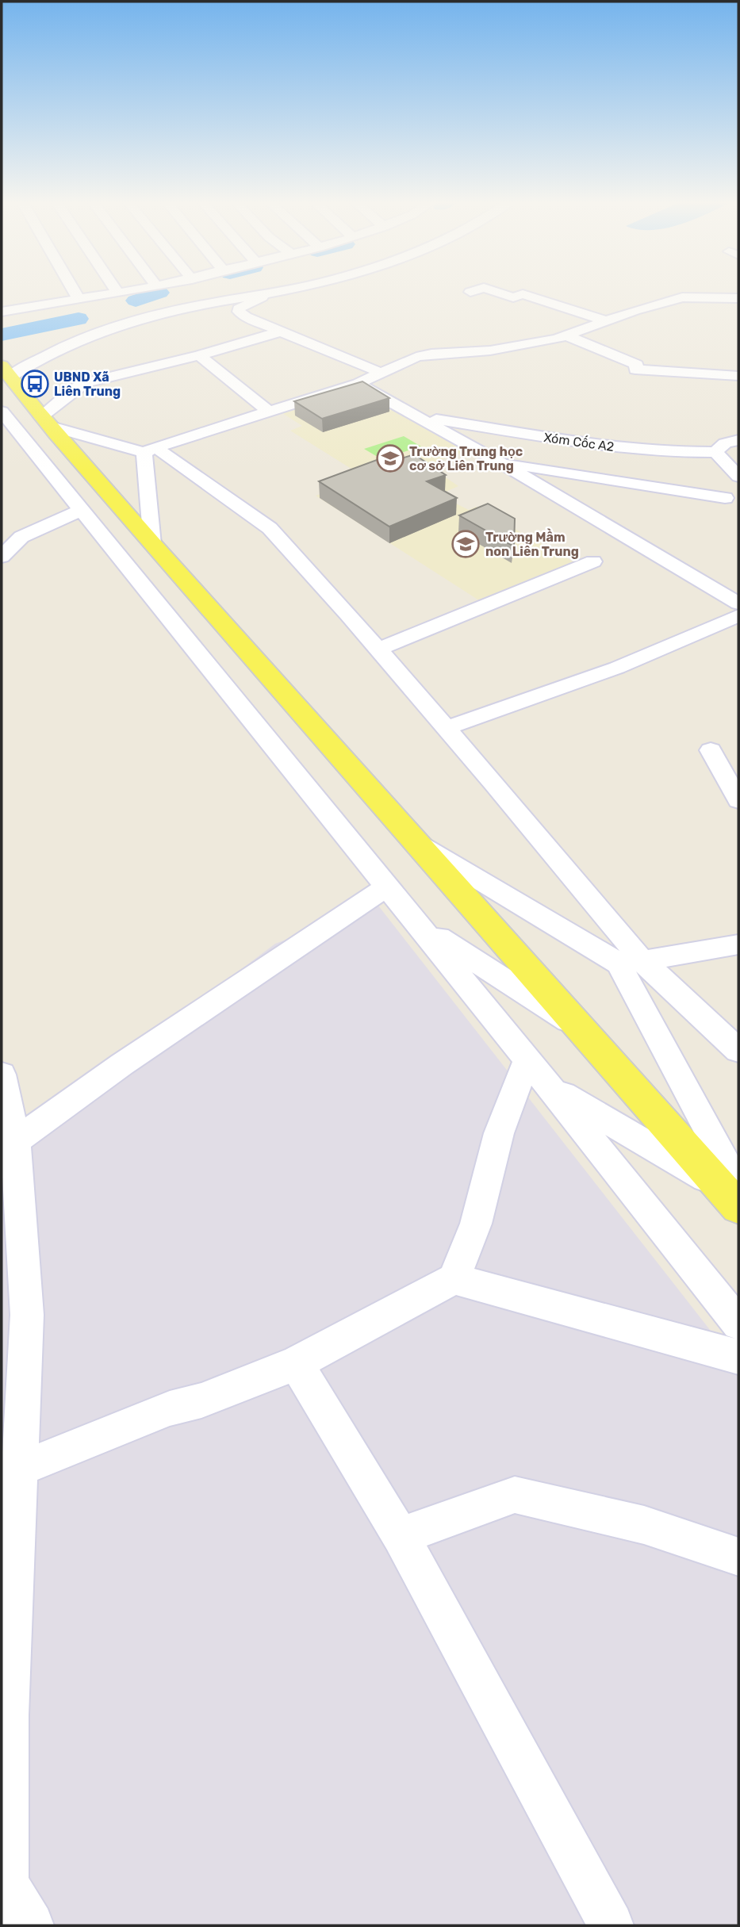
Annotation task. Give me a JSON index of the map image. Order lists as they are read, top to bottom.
{
  "streets": {
    "street": ["Xóm Cốc A2"]
  },
  "places": {
    "bus stop": ["UBND Xã Liên Trung"],
    "school or university": ["Trường Trung học cơ sở Liên Trung", "Trường Mầm non Liên Trung"]
  }
}
